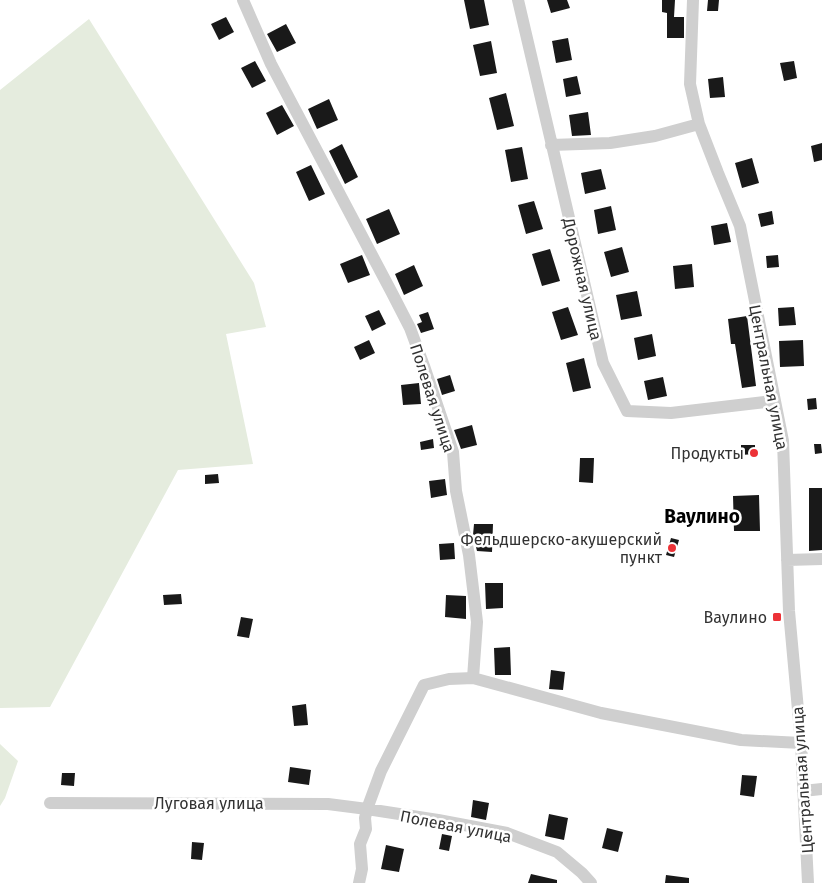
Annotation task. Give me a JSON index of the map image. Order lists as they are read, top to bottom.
{
  "streets": {
    "street": [
      "Дорожная улица",
      "Центральная улица",
      "Полевая улица",
      "Луговая улица"
    ]
  },
  "crossings": [
    ["Дорожная улица", "Центральная улица"],
    ["Полевая улица", "Луговая улица"]
  ],
  "districts": ["Ваулино"],
  "places": {
    "other": ["Продукты", "Фельдшерско-акушерский пункт"],
    "transit": ["Ваулино"]
  }
}
